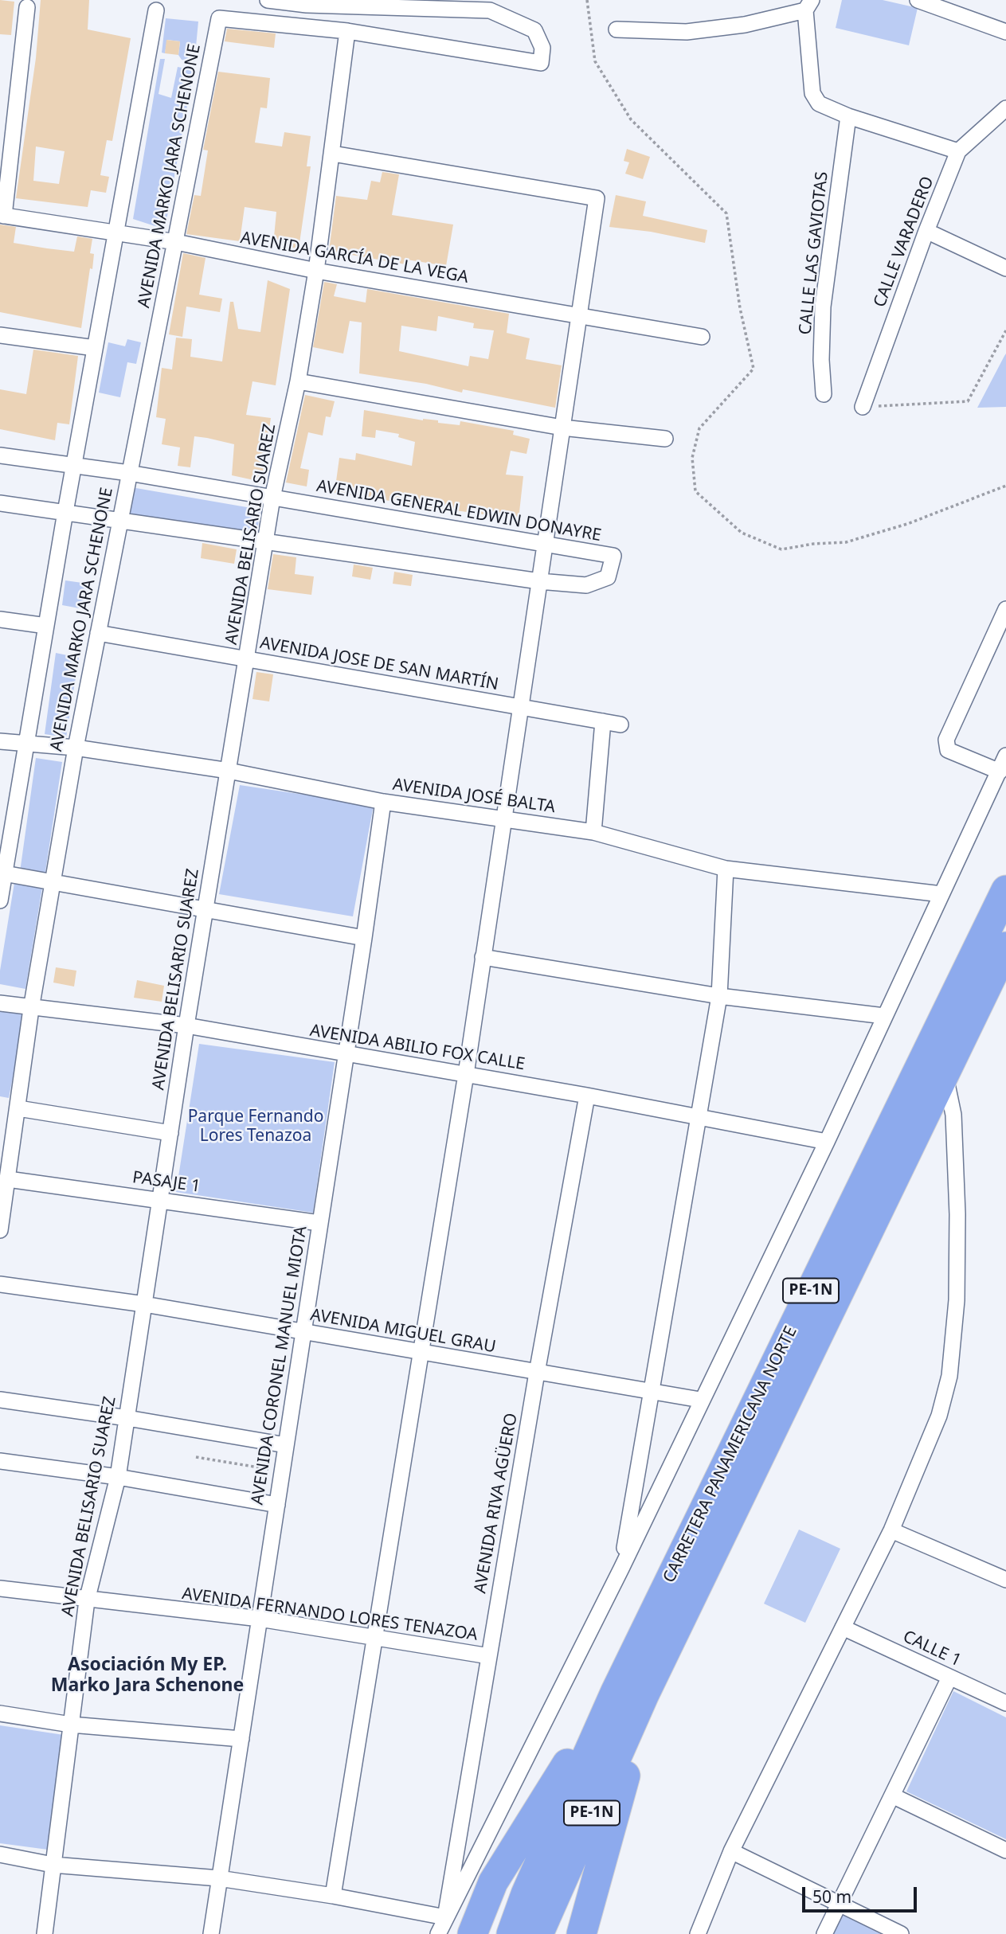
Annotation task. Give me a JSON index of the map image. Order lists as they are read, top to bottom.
{
  "streets": {
    "highway": ["PE-1N", "CARRETERA PANAMERICANA NORTE"],
    "street": [
      "AVENIDA MARKO JARA SCHENONE",
      "CALLE VARADERO",
      "CALLE LAS GAVIOTAS",
      "AVENIDA GARCÍA DE LA VEGA",
      "AVENIDA GENERAL EDWIN DONAYRE",
      "AVENIDA BELISARIO SUAREZ",
      "AVENIDA JOSE DE SAN MARTÍN",
      "AVENIDA JOSÉ BALTA",
      "AVENIDA ABILIO FOX CALLE",
      "PASAJE 1",
      "AVENIDA MIGUEL GRAU",
      "AVENIDA CORONEL MANUEL MIOTA",
      "AVENIDA RIVA AGÜERO",
      "AVENIDA FERNANDO LORES TENAZOA",
      "CALLE 1"
    ]
  },
  "crossings": [
    ["AVENIDA MARKO JARA SCHENONE", "AVENIDA GARCÍA DE LA VEGA"],
    ["AVENIDA MARKO JARA SCHENONE", "AVENIDA GENERAL EDWIN DONAYRE"],
    ["AVENIDA MARKO JARA SCHENONE", "AVENIDA BELISARIO SUAREZ"],
    ["AVENIDA MARKO JARA SCHENONE", "AVENIDA JOSE DE SAN MARTÍN"],
    ["AVENIDA MARKO JARA SCHENONE", "AVENIDA JOSÉ BALTA"],
    ["AVENIDA MARKO JARA SCHENONE", "AVENIDA ABILIO FOX CALLE"],
    ["AVENIDA MARKO JARA SCHENONE", "PASAJE 1"],
    ["AVENIDA GARCÍA DE LA VEGA", "AVENIDA BELISARIO SUAREZ"],
    ["AVENIDA GENERAL EDWIN DONAYRE", "AVENIDA BELISARIO SUAREZ"],
    ["AVENIDA BELISARIO SUAREZ", "AVENIDA JOSE DE SAN MARTÍN"],
    ["AVENIDA BELISARIO SUAREZ", "AVENIDA JOSÉ BALTA"],
    ["AVENIDA BELISARIO SUAREZ", "AVENIDA ABILIO FOX CALLE"],
    ["AVENIDA BELISARIO SUAREZ", "PASAJE 1"],
    ["AVENIDA BELISARIO SUAREZ", "AVENIDA MIGUEL GRAU"],
    ["AVENIDA BELISARIO SUAREZ", "AVENIDA FERNANDO LORES TENAZOA"],
    ["AVENIDA JOSÉ BALTA", "AVENIDA CORONEL MANUEL MIOTA"],
    ["AVENIDA ABILIO FOX CALLE", "AVENIDA CORONEL MANUEL MIOTA"],
    ["AVENIDA ABILIO FOX CALLE", "AVENIDA RIVA AGÜERO"],
    ["PASAJE 1", "AVENIDA CORONEL MANUEL MIOTA"],
    ["AVENIDA MIGUEL GRAU", "AVENIDA CORONEL MANUEL MIOTA"],
    ["AVENIDA MIGUEL GRAU", "AVENIDA RIVA AGÜERO"],
    ["AVENIDA CORONEL MANUEL MIOTA", "AVENIDA FERNANDO LORES TENAZOA"],
    ["AVENIDA RIVA AGÜERO", "AVENIDA FERNANDO LORES TENAZOA"]
  ],
  "districts": ["Asociación My EP. Marko Jara Schenone"],
  "parks": ["Parque Fernando Lores Tenazoa"],
  "scale_bar": "50 m"
}
